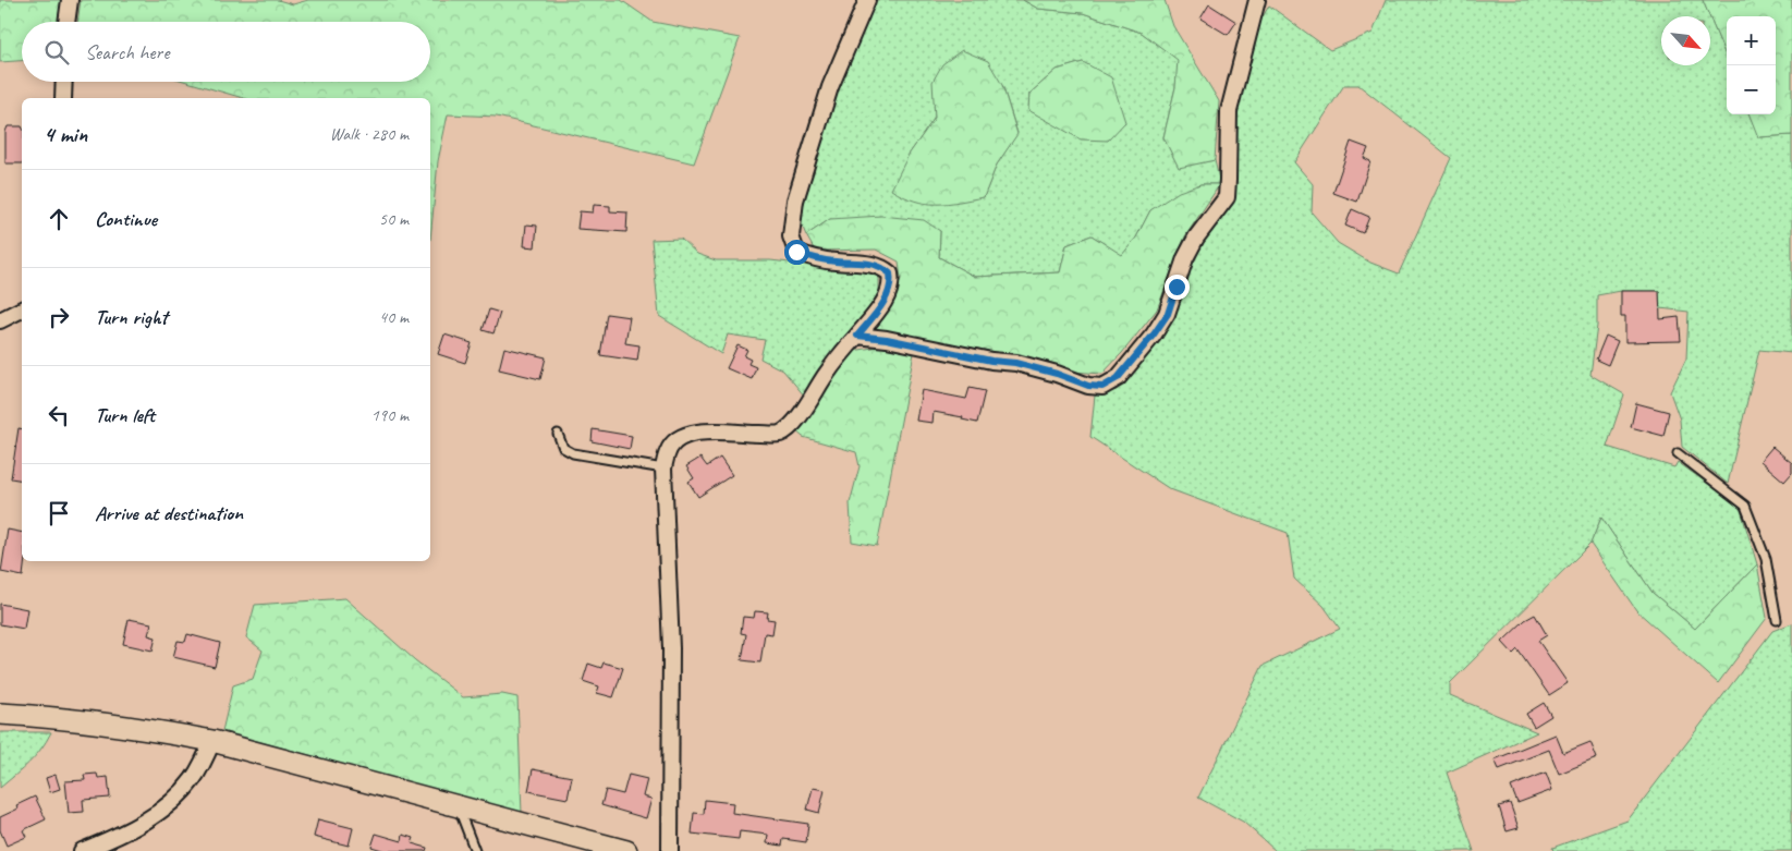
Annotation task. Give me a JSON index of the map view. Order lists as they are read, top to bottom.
{
  "north": "bottom right",
  "page": {
    "map_buttons": ["+", "−"],
    "search": "Search here",
    "heading": ["4 min", "Walk · 280 m"],
    "list": [
      ["Continue", "50 m"],
      ["Turn right", "40 m"],
      ["Turn left", "190 m"],
      "Arrive at destination"
    ]
  }
}
